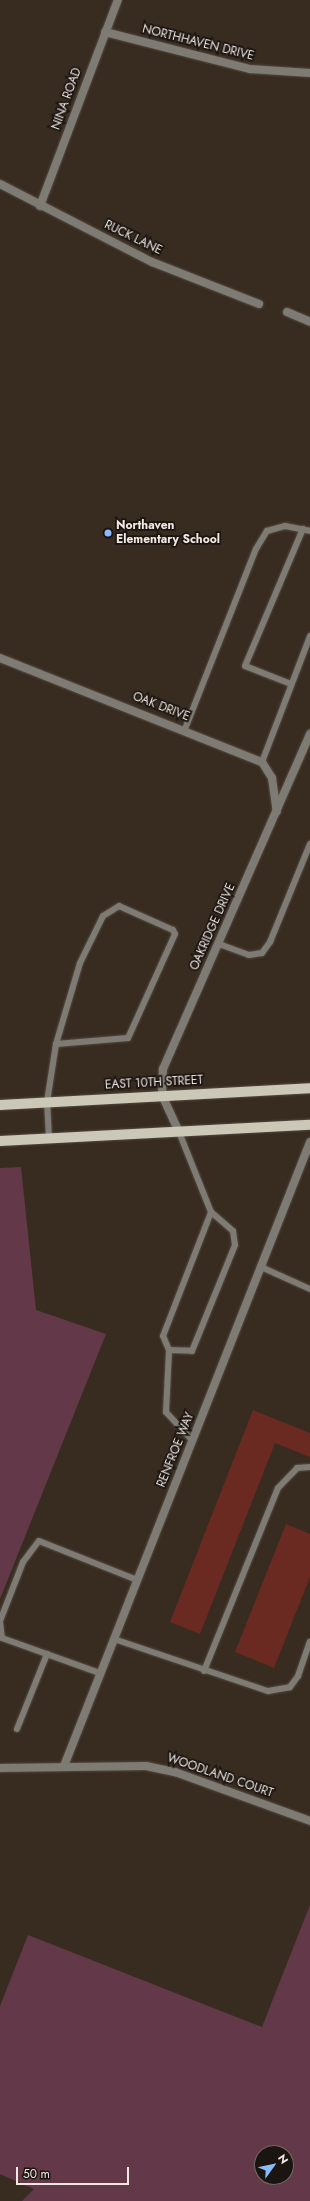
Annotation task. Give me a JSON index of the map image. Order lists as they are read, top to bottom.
{
  "streets": {
    "main road": ["EAST 10TH STREET"],
    "street": [
      "NORTHHAVEN DRIVE",
      "NINA ROAD",
      "RUCK LANE",
      "OAK DRIVE",
      "OAKRIDGE DRIVE",
      "RENFROE WAY",
      "WOODLAND COURT"
    ]
  },
  "crossings": [
    ["NORTHHAVEN DRIVE", "NINA ROAD"],
    ["NINA ROAD", "RUCK LANE"],
    ["OAKRIDGE DRIVE", "EAST 10TH STREET"],
    ["RENFROE WAY", "WOODLAND COURT"]
  ],
  "places": ["Northaven Elementary School"],
  "scale_bar": "50 m",
  "north": "top right"
}
